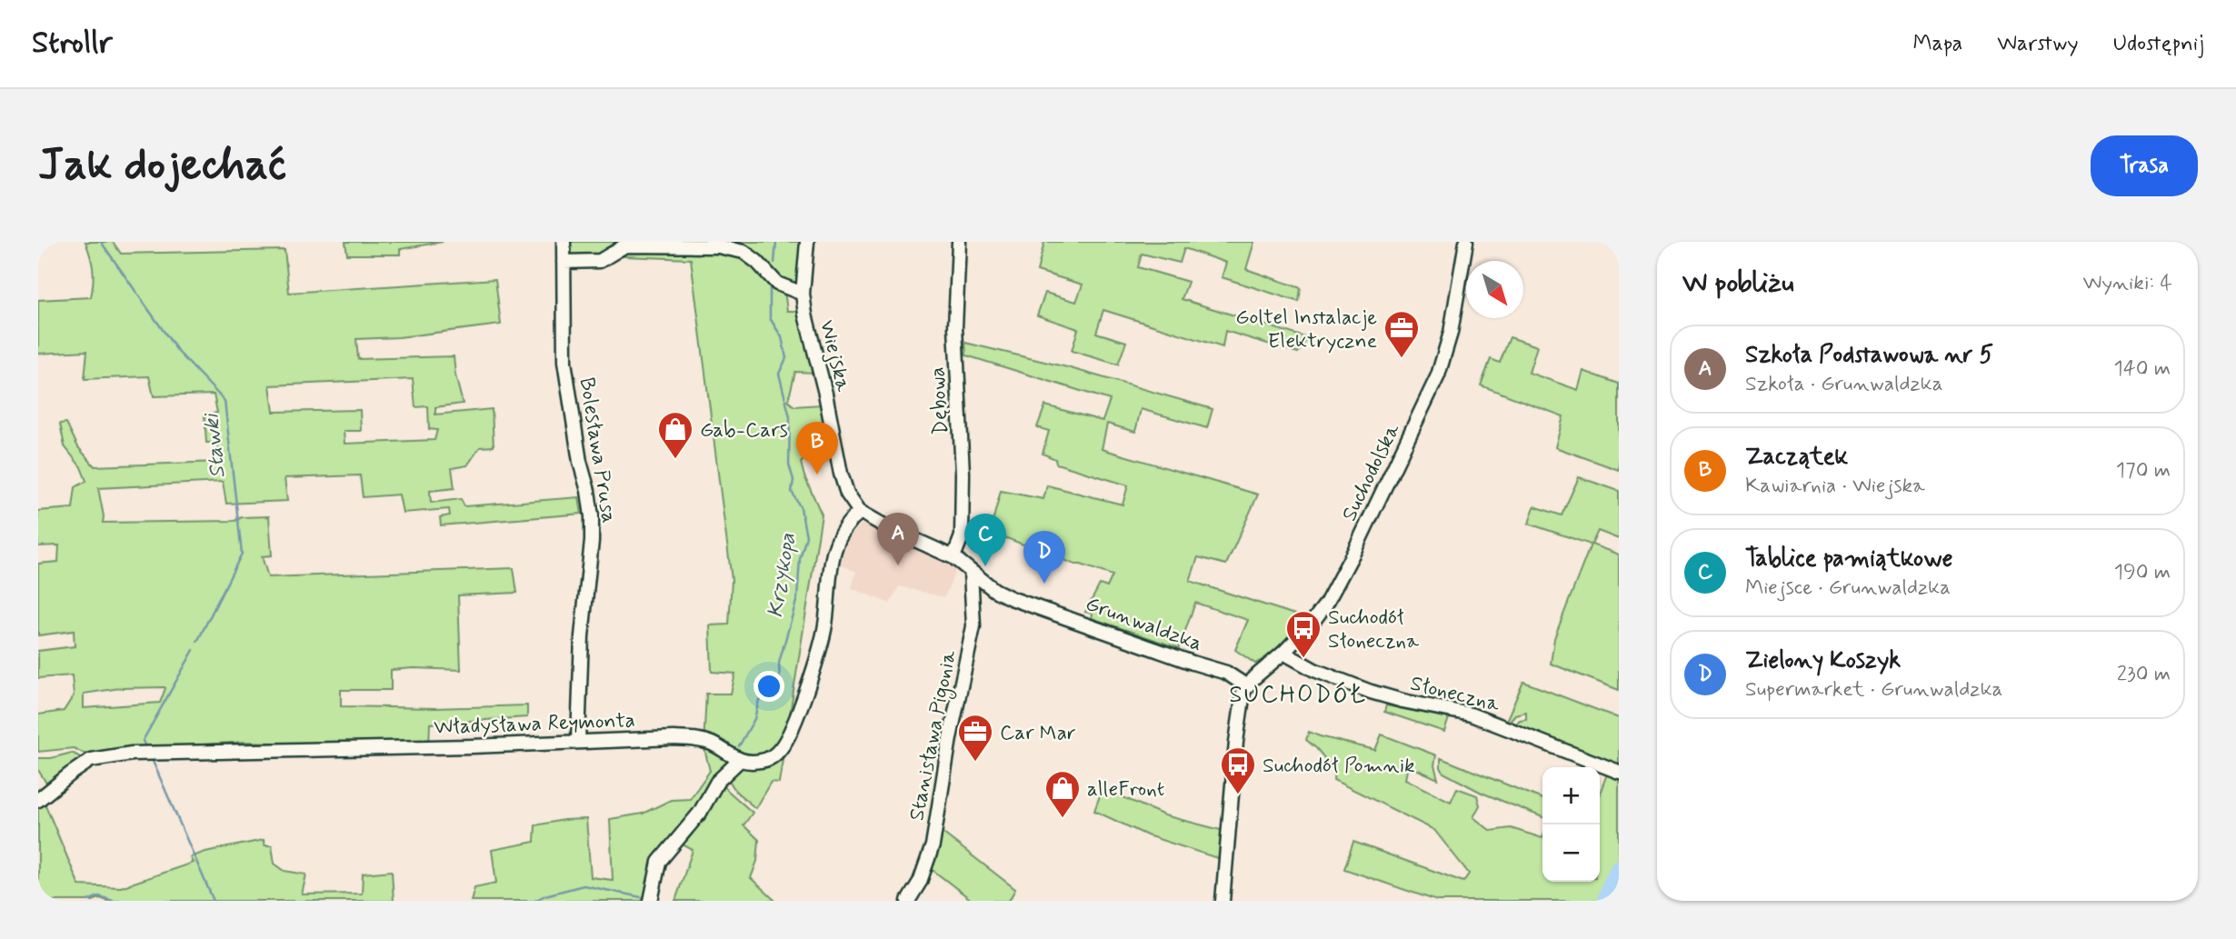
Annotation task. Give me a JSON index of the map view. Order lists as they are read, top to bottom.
{
  "streets": {
    "street": [
      "Wiejska",
      "Dębowa",
      "Bolesława Prusa",
      "Suchodolska",
      "Grunwaldzka",
      "Słoneczna",
      "Władysława Reymonta",
      "Stanisława Pigonia"
    ]
  },
  "crossings": [
    ["Wiejska", "Grunwaldzka"],
    ["Dębowa", "Grunwaldzka"],
    ["Bolesława Prusa", "Władysława Reymonta"],
    ["Suchodolska", "Grunwaldzka"],
    ["Suchodolska", "Słoneczna"],
    ["Grunwaldzka", "Stanisława Pigonia"]
  ],
  "districts": ["SUCHODÓŁ"],
  "water": ["Stawki", "Krzykopa"],
  "places": {
    "office": ["Goltel Instalacje Elektryczne", "Car Mar"],
    "shop": ["Gab-Cars", "alleFront"],
    "bus stop": ["Suchodół Słoneczna", "Suchodół Pomnik"]
  },
  "north": "bottom right",
  "page": {
    "header": "Strollr",
    "nav": ["Mapa", "Warstwy", "Udostępnij"],
    "buttons": "Trasa",
    "title": "Jak dojechać",
    "heading": ["W pobliżu", "Wyniki: 4"],
    "list": [
      {
        "mark": "A",
        "name": "Szkoła Podstawowa nr 5",
        "note": "Szkoła · Grunwaldzka",
        "value": "140 m"
      },
      {
        "mark": "B",
        "name": "Zaczątek",
        "note": "Kawiarnia · Wiejska",
        "value": "170 m"
      },
      {
        "mark": "C",
        "name": "Tablice pamiątkowe",
        "note": "Miejsce · Grunwaldzka",
        "value": "190 m"
      },
      {
        "mark": "D",
        "name": "Zielony Koszyk",
        "note": "Supermarket · Grunwaldzka",
        "value": "230 m"
      }
    ],
    "pins": [
      "B",
      "A",
      "C",
      "D"
    ],
    "map_buttons": ["+", "−"]
  }
}
